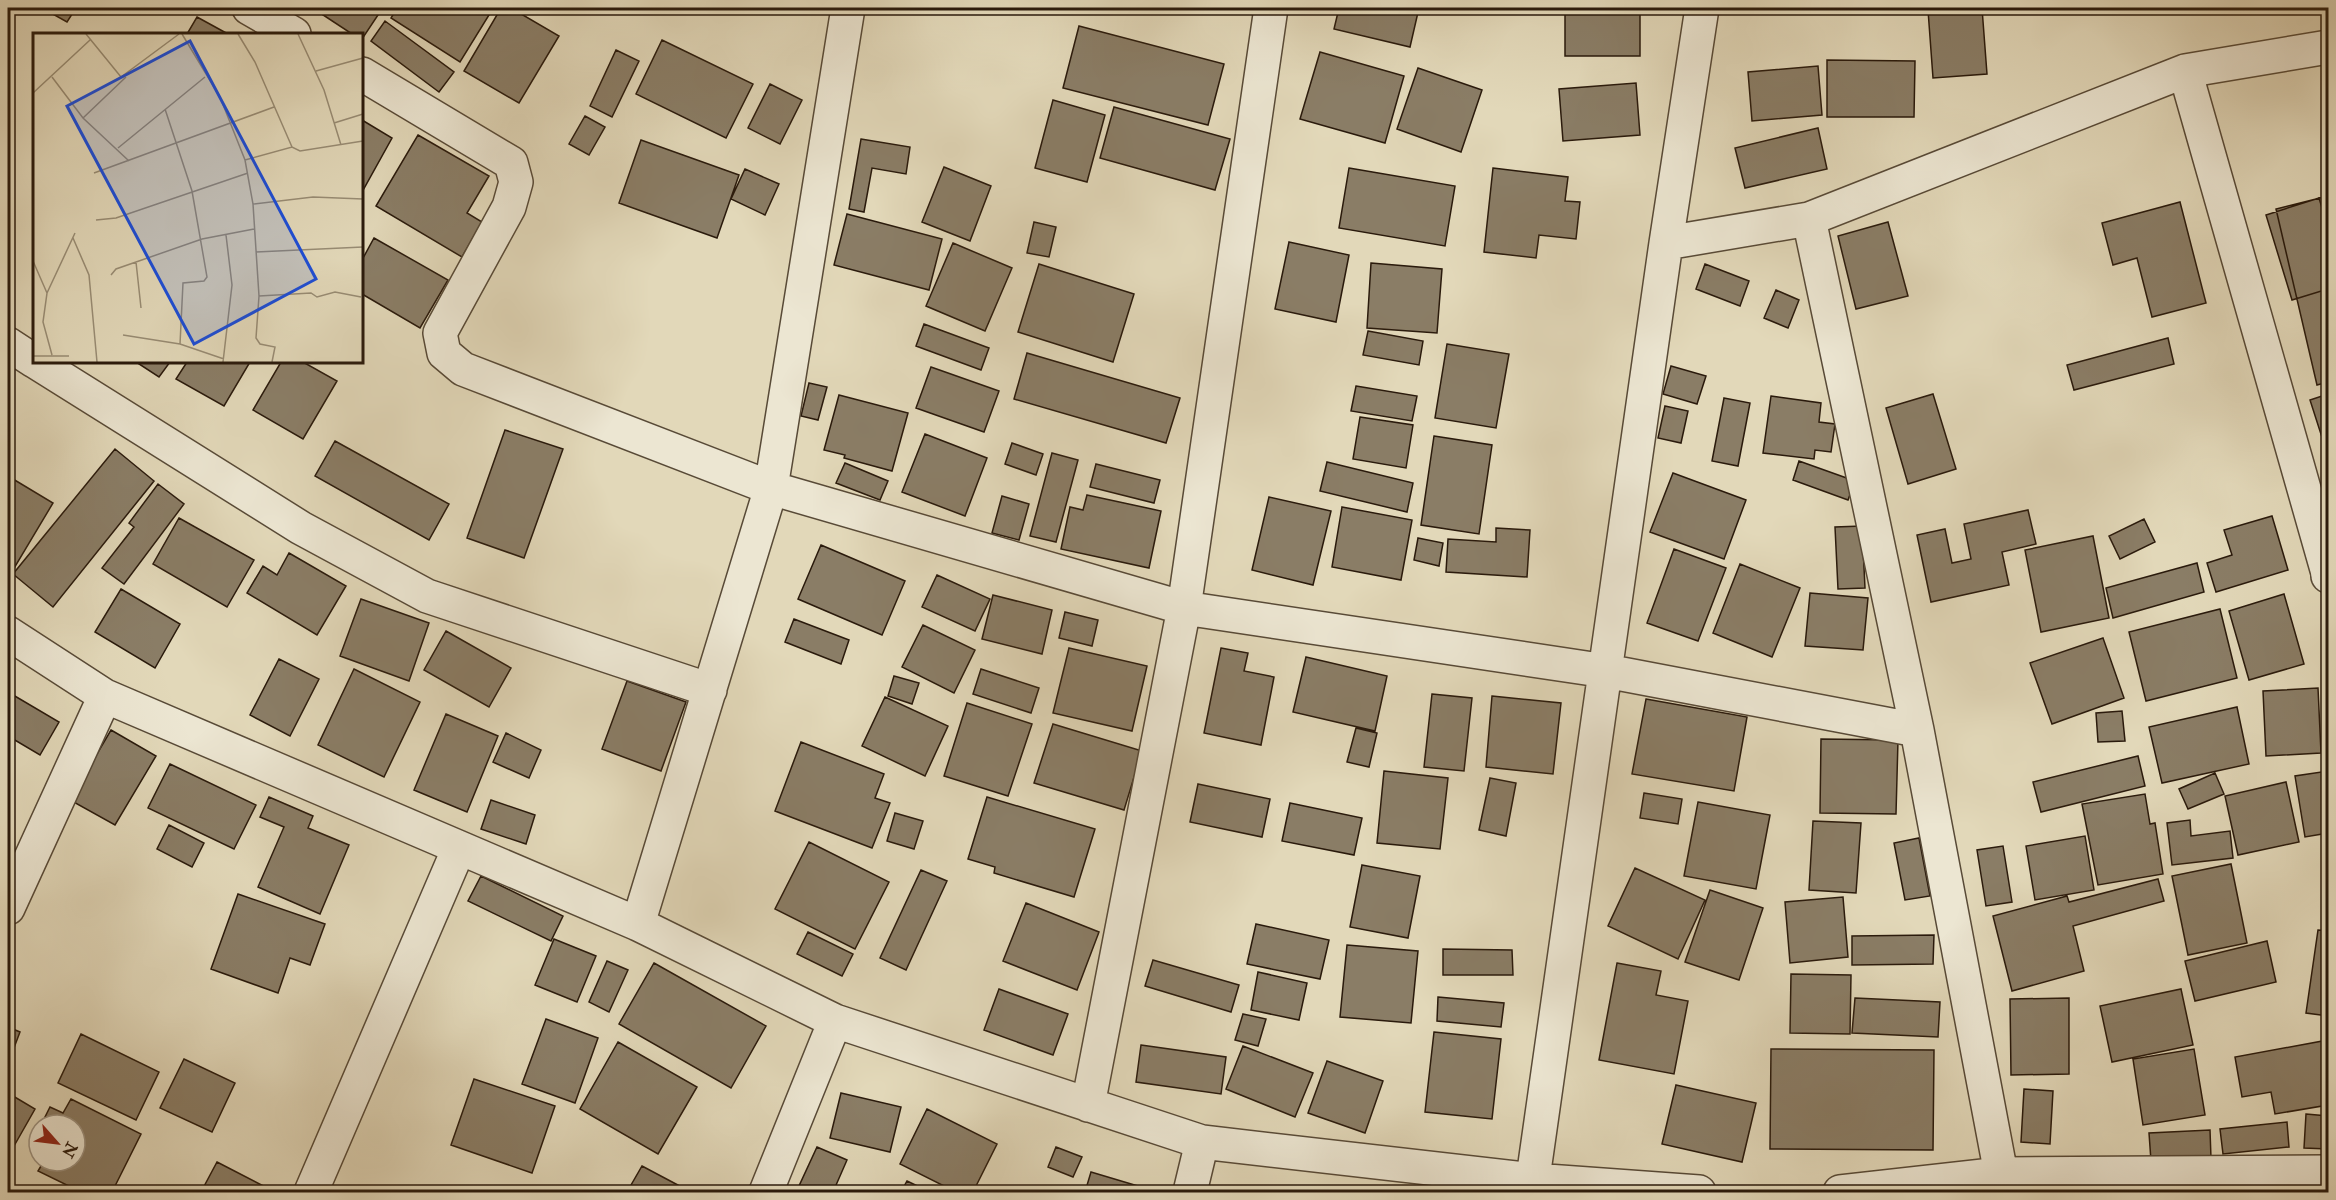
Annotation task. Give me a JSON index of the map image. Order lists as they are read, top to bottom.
{
  "north": "bottom right"
}
